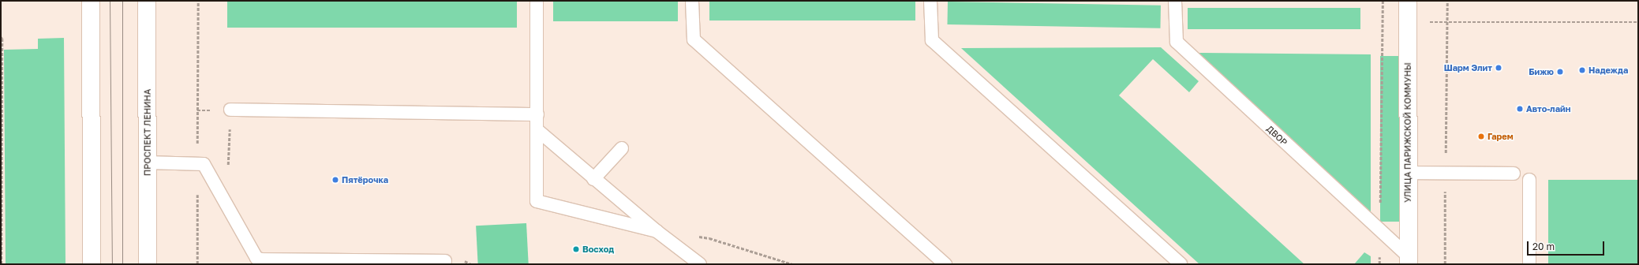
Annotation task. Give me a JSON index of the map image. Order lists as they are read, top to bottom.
{
  "streets": {
    "main road": ["ПРОСПЕКТ ЛЕНИНА", "УЛИЦА ПАРИЖСКОЙ КОММУНЫ"],
    "lane": ["ДВОР"]
  },
  "crossings": [
    ["УЛИЦА ПАРИЖСКОЙ КОММУНЫ", "ДВОР"]
  ],
  "places": [
    "Шарм Элит",
    "Надежда",
    "Бижю",
    "Авто-лайн",
    "Гарем",
    "Пятёрочка",
    "Восход"
  ],
  "scale_bar": "20 m"
}
